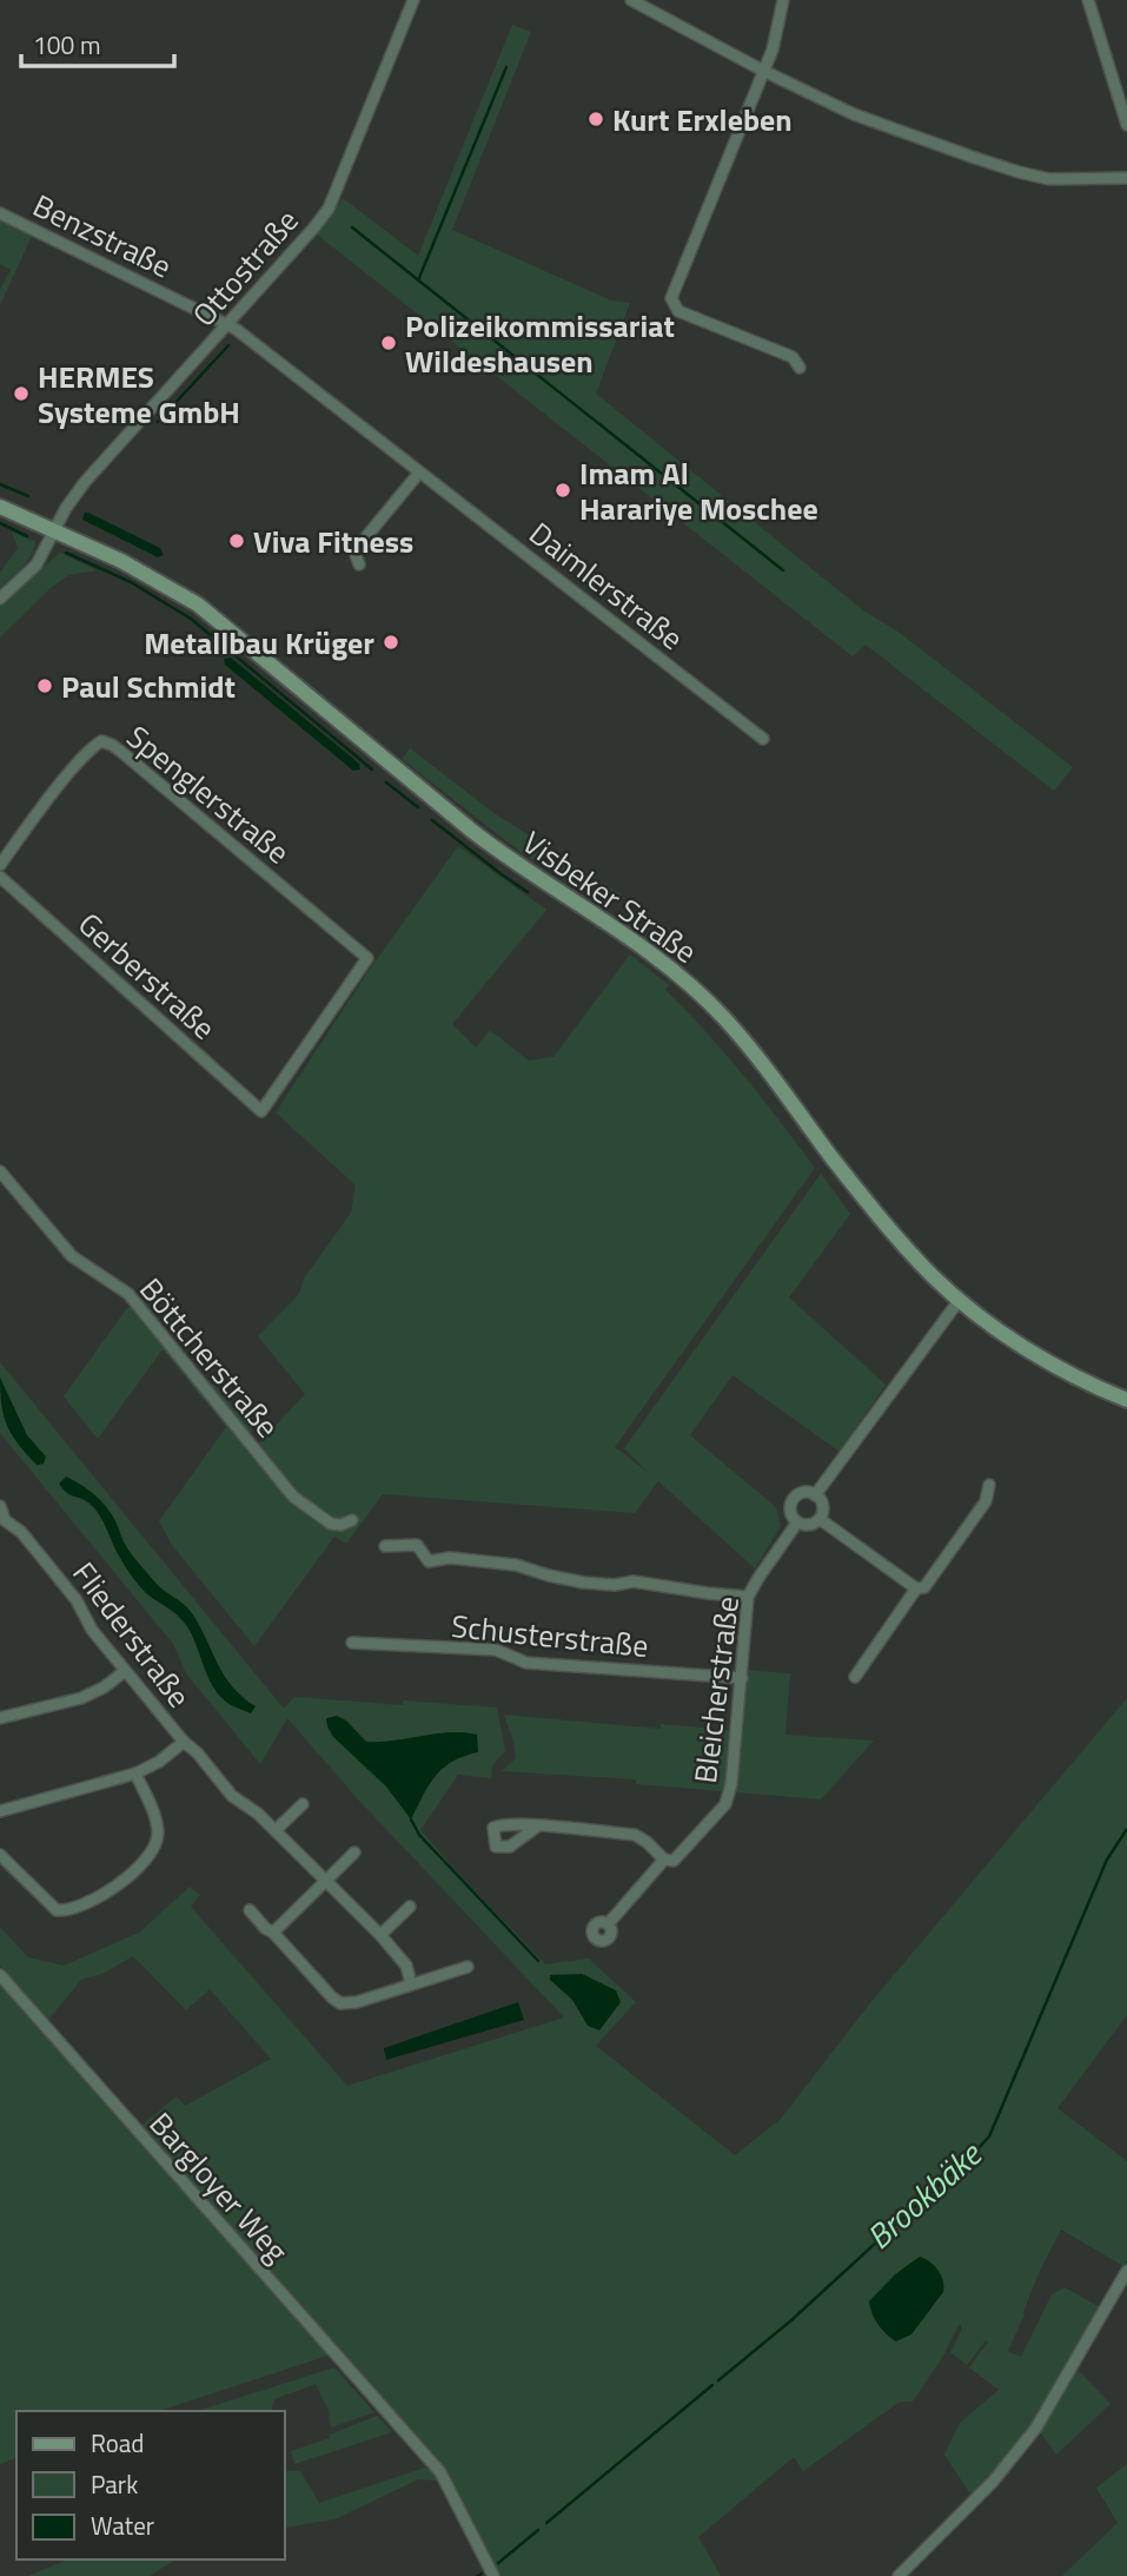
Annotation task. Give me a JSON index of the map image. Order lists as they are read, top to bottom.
{
  "streets": {
    "main road": ["Visbeker Straße"],
    "street": [
      "Benzstraße",
      "Ottostraße",
      "Daimlerstraße",
      "Spenglerstraße",
      "Gerberstraße",
      "Böttcherstraße",
      "Fliederstraße",
      "Schusterstraße",
      "Bleicherstraße",
      "Bargloyer Weg"
    ]
  },
  "crossings": [
    ["Benzstraße", "Ottostraße"],
    ["Benzstraße", "Daimlerstraße"],
    ["Ottostraße", "Daimlerstraße"],
    ["Ottostraße", "Visbeker Straße"],
    ["Spenglerstraße", "Gerberstraße"],
    ["Schusterstraße", "Bleicherstraße"]
  ],
  "water": ["Brookbäke"],
  "places": [
    "Kurt Erxleben",
    "Polizeikommissariat Wildeshausen",
    "HERMES Systeme GmbH",
    "Imam Al Harariye Moschee",
    "Viva Fitness",
    "Metallbau Krüger",
    "Paul Schmidt"
  ],
  "legend": ["Road", "Park", "Water"],
  "scale_bar": "100 m"
}
